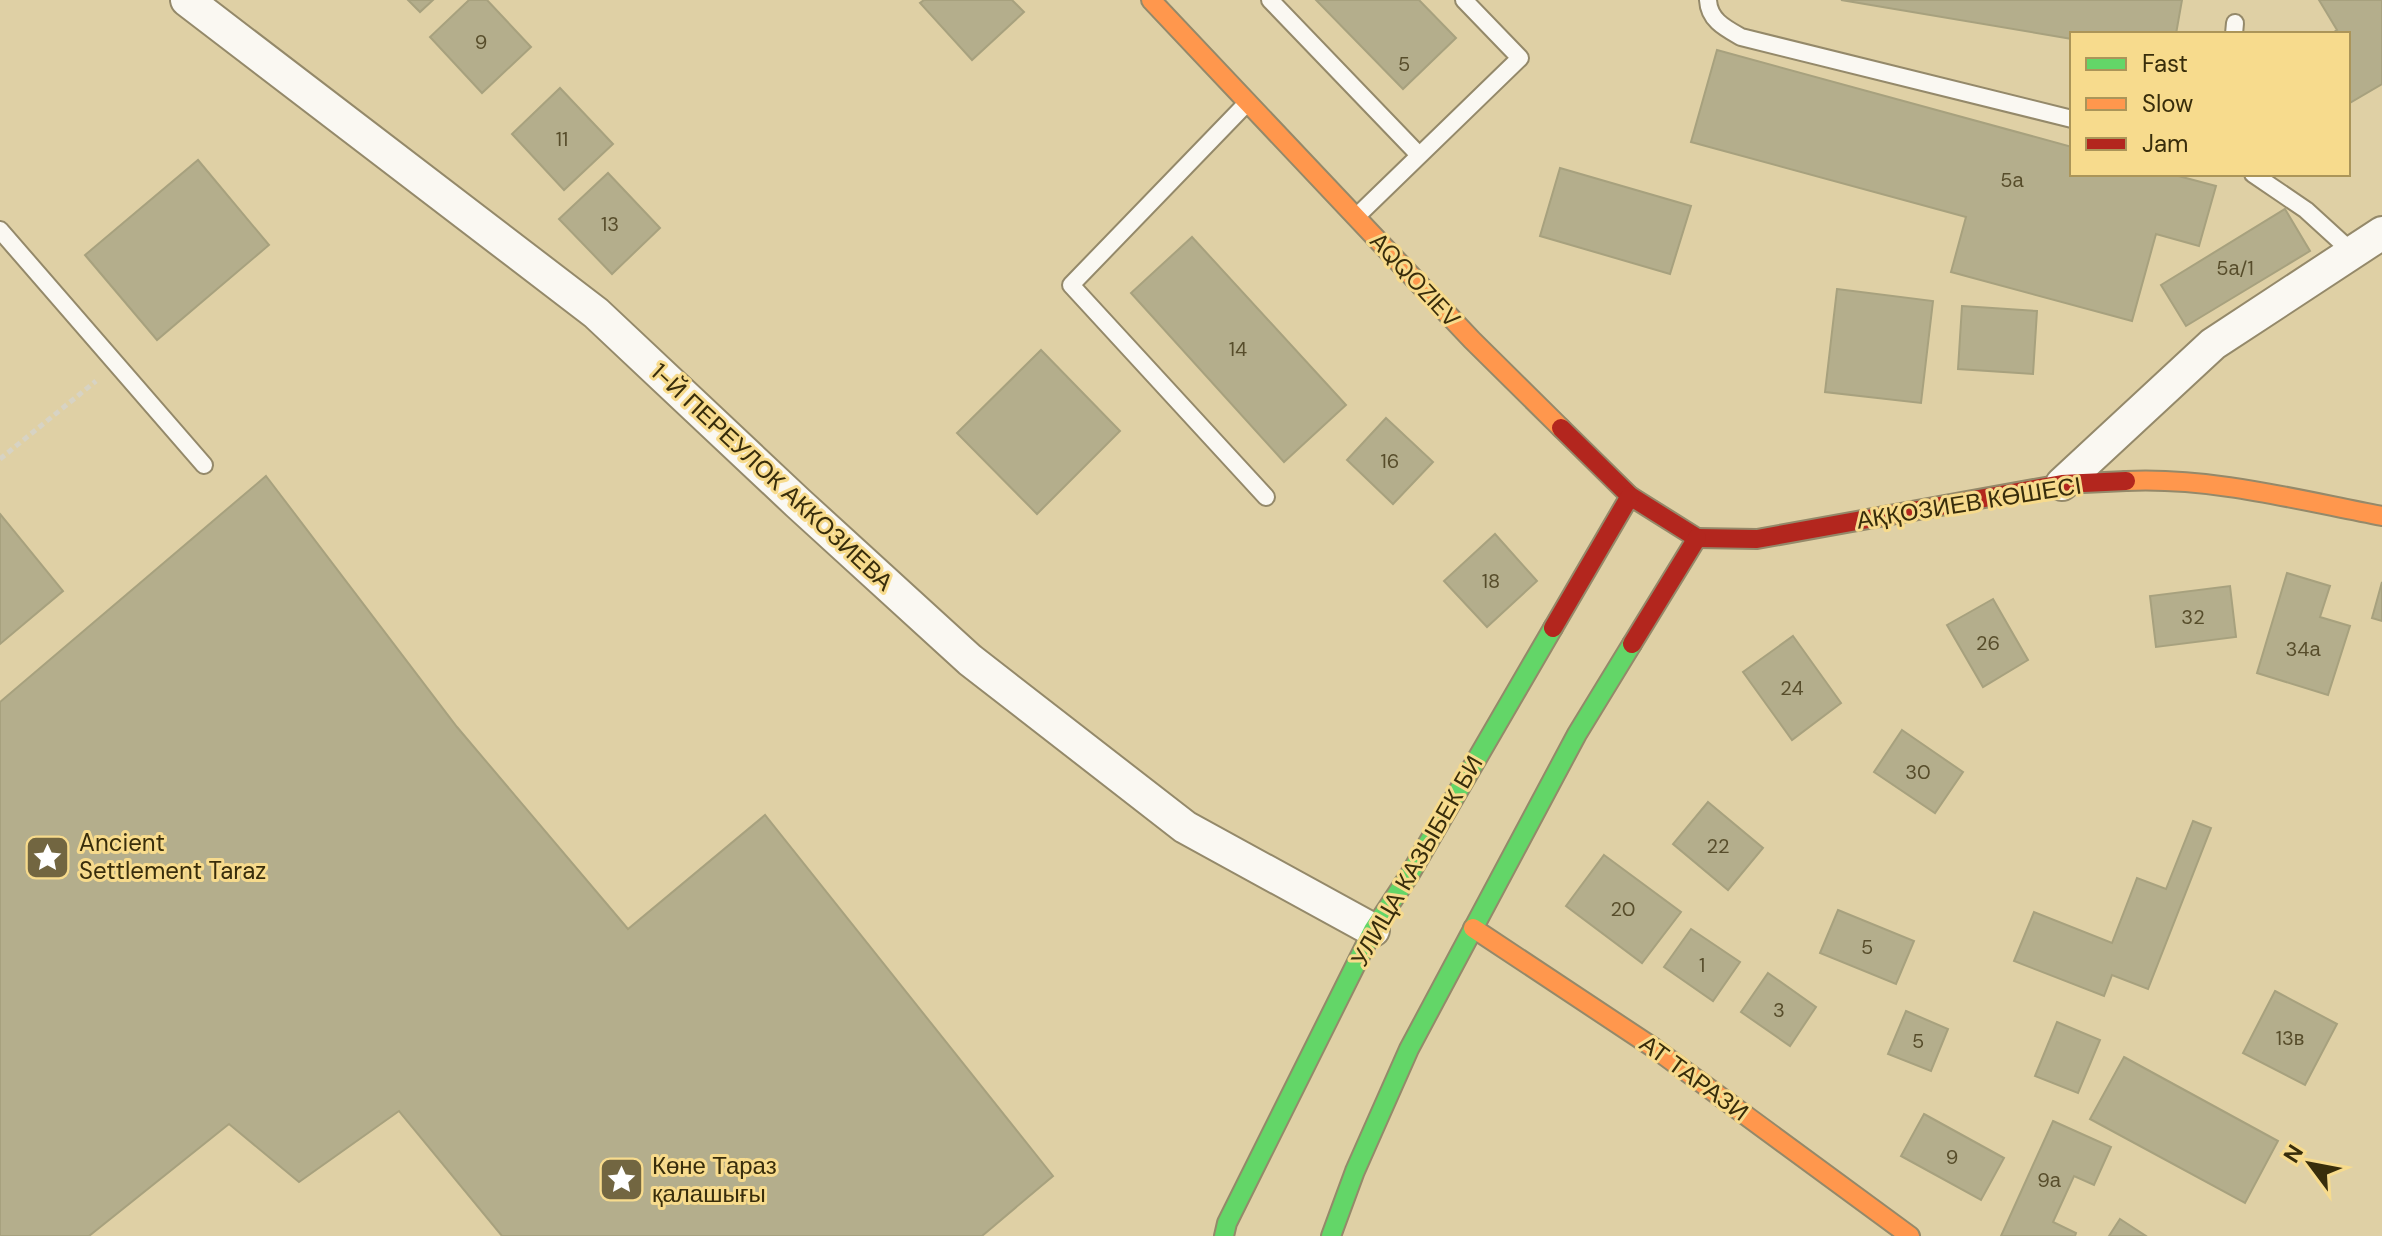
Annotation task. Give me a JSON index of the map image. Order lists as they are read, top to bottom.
{
  "streets": {
    "main road": [
      "AQQOZIEV",
      "АҚҚОЗИЕВ КӨШЕСІ",
      "УЛИЦА КАЗЫБЕК БИ",
      "АТ ТАРАЗИ"
    ],
    "street": ["1-Й ПЕРЕУЛОК АККОЗИЕВА"]
  },
  "crossings": [
    ["AQQOZIEV", "АҚҚОЗИЕВ КӨШЕСІ"],
    ["AQQOZIEV", "УЛИЦА КАЗЫБЕК БИ"],
    ["1-Й ПЕРЕУЛОК АККОЗИЕВА", "УЛИЦА КАЗЫБЕК БИ"]
  ],
  "places": {
    "place": ["Ancient Settlement Taraz", "Көне Тараз қалашығы"]
  },
  "house_numbers": [
    "9",
    "5",
    "11",
    "5а",
    "13",
    "5а/1",
    "14",
    "16",
    "18",
    "32",
    "26",
    "34а",
    "24",
    "30",
    "22",
    "20",
    "5",
    "1",
    "3",
    "13в",
    "5",
    "9",
    "9а"
  ],
  "legend": ["Fast", "Slow", "Jam"],
  "north": "top left"
}
